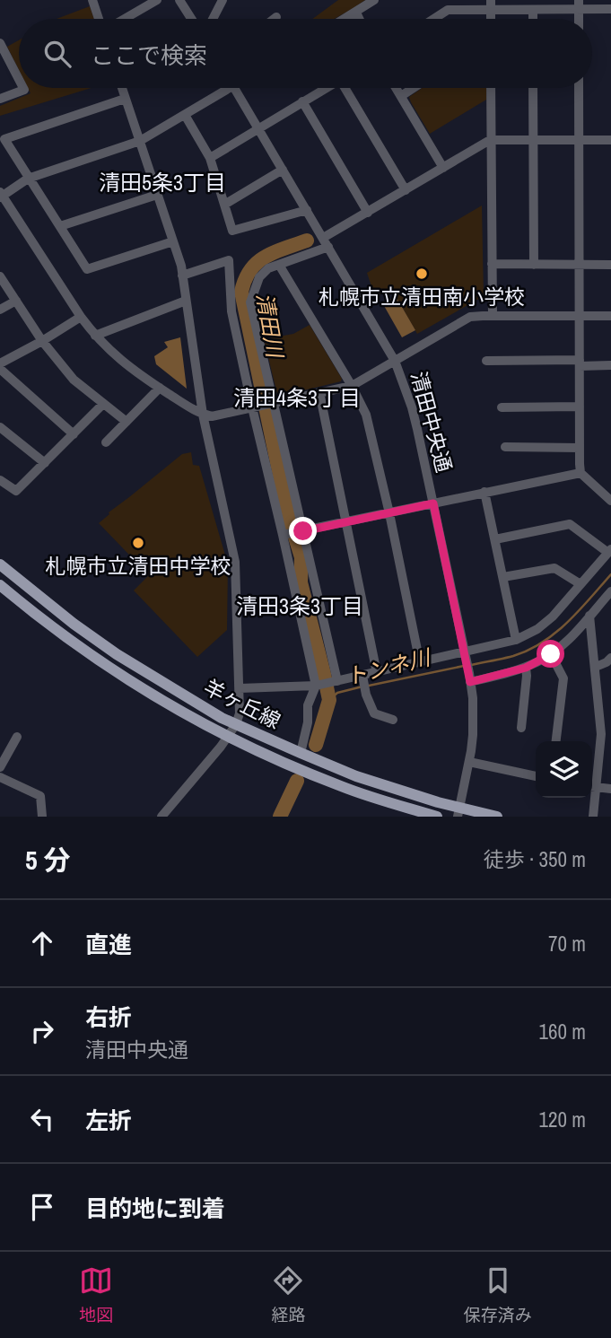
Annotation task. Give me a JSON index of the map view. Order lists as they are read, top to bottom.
{
  "streets": {
    "main road": ["羊ヶ丘線"],
    "street": ["清田中央通"]
  },
  "crossings": [
    ["清田中央通", "羊ヶ丘線"]
  ],
  "districts": ["清田5条3丁目", "清田4条3丁目", "清田3条3丁目"],
  "water": ["清田川", "トンネ川"],
  "places": ["札幌市立清田南小学校", "札幌市立清田中学校"],
  "page": {
    "search": "ここで検索",
    "heading": ["5 分", "徒歩 · 350 m"],
    "list": [
      ["直進", "70 m"],
      ["右折", "清田中央通", "160 m"],
      ["左折", "120 m"],
      "目的地に到着"
    ],
    "nav": ["地図", "経路", "保存済み"]
  }
}
